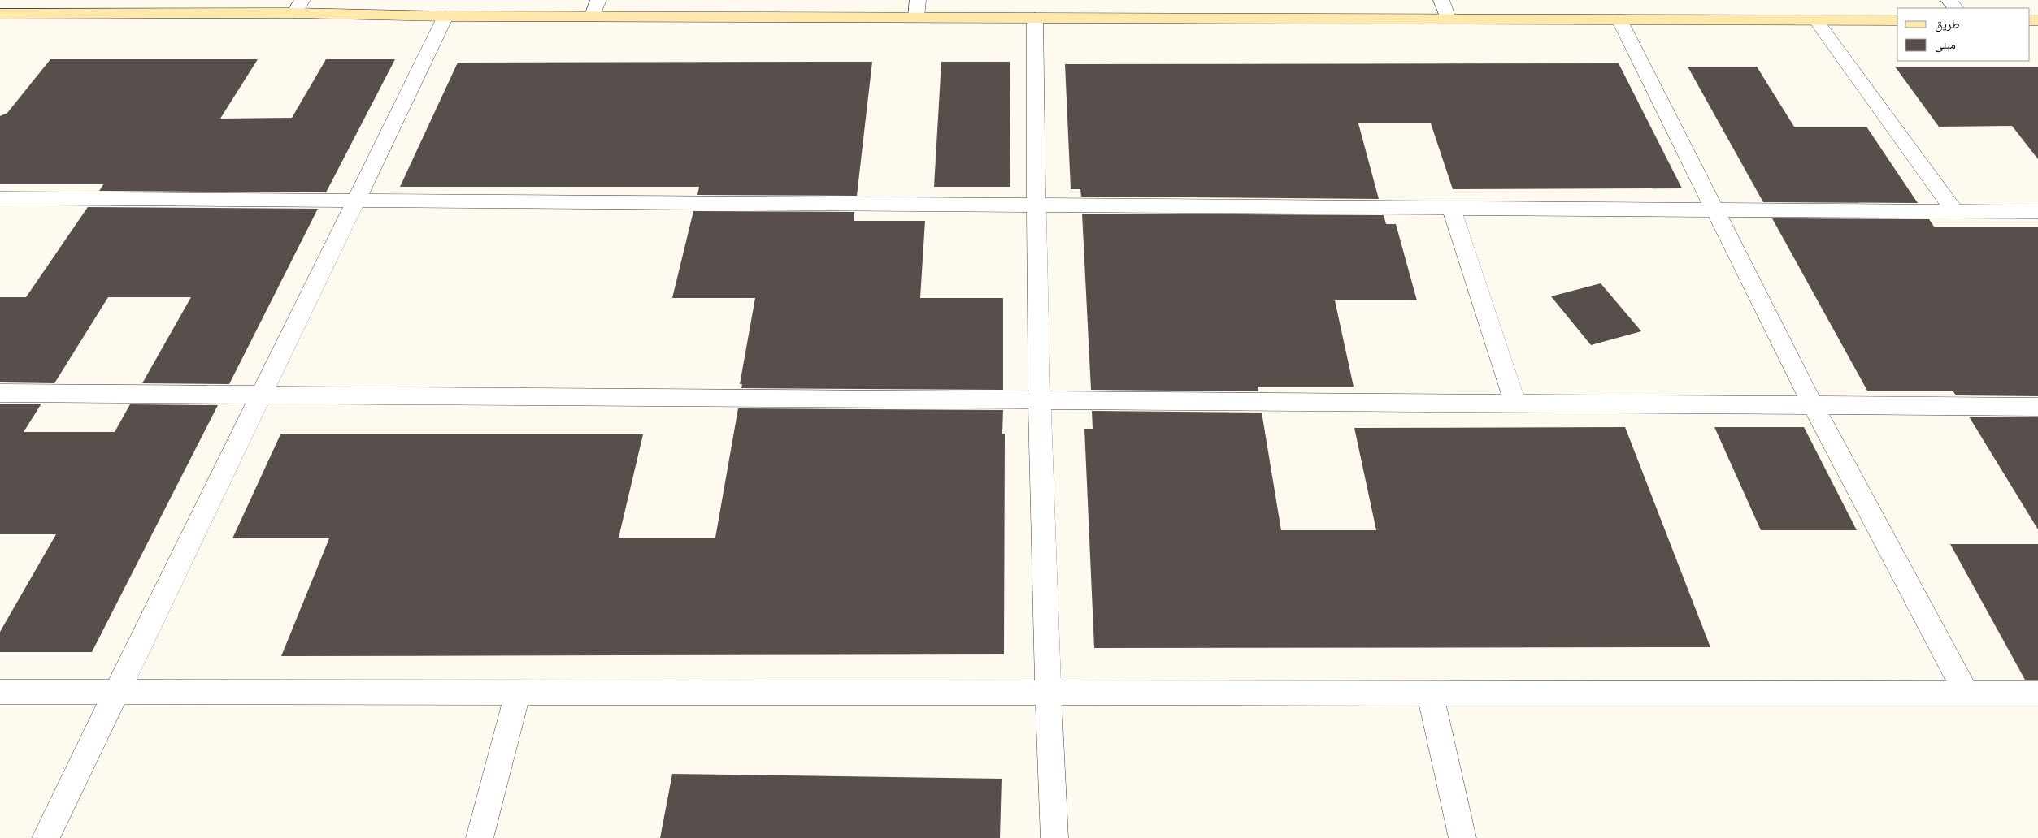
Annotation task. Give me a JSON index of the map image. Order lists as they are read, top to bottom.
{
  "legend": ["طريق", "مبنى"]
}
